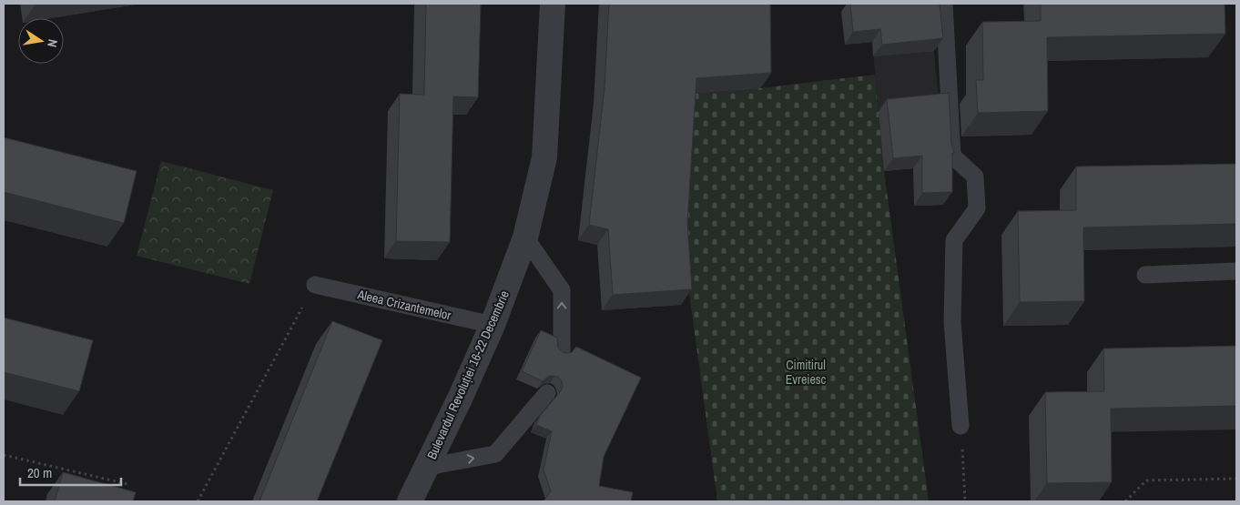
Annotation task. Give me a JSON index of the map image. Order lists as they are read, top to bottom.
{
  "streets": {
    "street": ["Bulevardul Revoluției 16-22 Decembrie"],
    "lane": ["Aleea Crizantemelor"]
  },
  "crossings": [
    ["Aleea Crizantemelor", "Bulevardul Revoluției 16-22 Decembrie"]
  ],
  "parks": ["Cimitirul Evreiesc"],
  "scale_bar": "20 m",
  "north": "right"
}
